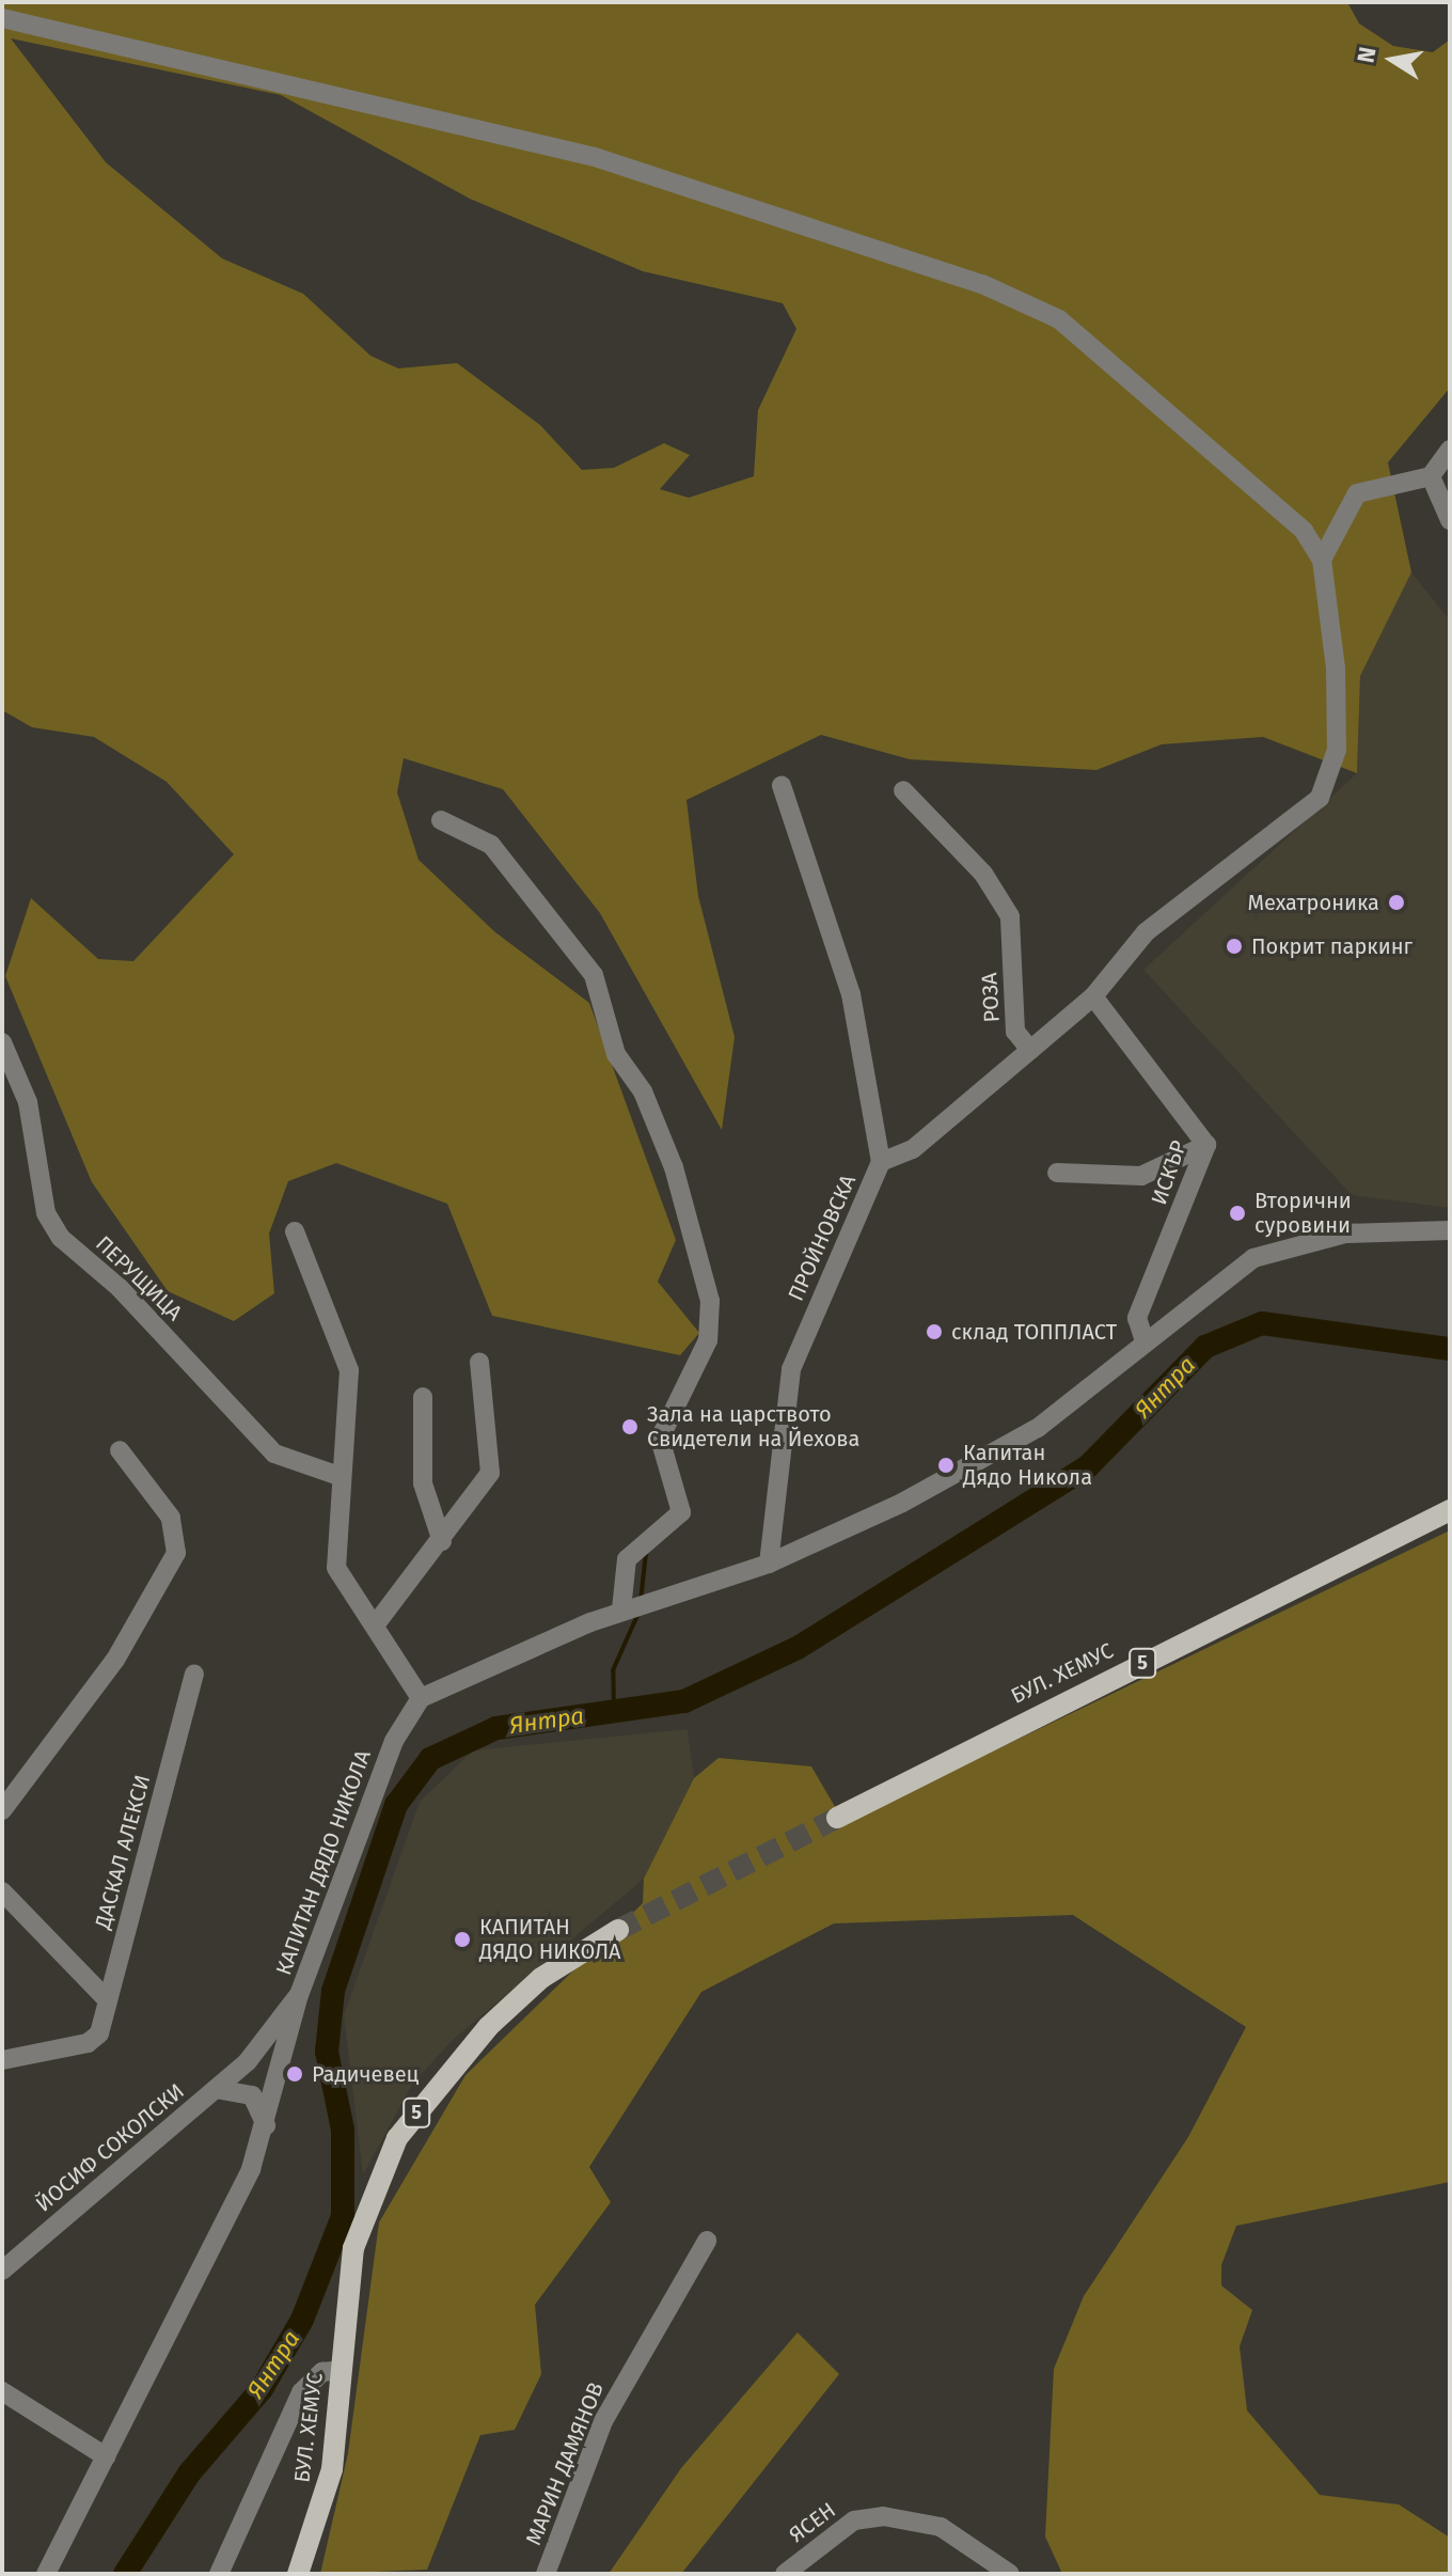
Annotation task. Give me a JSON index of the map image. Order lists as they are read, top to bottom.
{
  "streets": {
    "main road": ["5", "БУЛ. ХЕМУС"],
    "street": [
      "РОЗА",
      "ИСКЪР",
      "ПРОЙНОВСКА",
      "ПЕРУЩИЦА",
      "ДАСКАЛ АЛЕКСИ",
      "КАПИТАН ДЯДО НИКОЛА",
      "ЙОСИФ СОКОЛСКИ",
      "МАРИН ДАМЯНОВ",
      "ЯСЕН"
    ]
  },
  "crossings": [
    ["КАПИТАН ДЯДО НИКОЛА", "ЙОСИФ СОКОЛСКИ"]
  ],
  "water": ["Янтра"],
  "places": [
    "Мехатроника",
    "Покрит паркинг",
    "Вторични суровини",
    "склад ТОППЛАСТ",
    "Зала на царството Свидетели на Йехова",
    "Капитан Дядо Никола",
    "КАПИТАН ДЯДО НИКОЛА",
    "Радичевец"
  ],
  "north": "left"
}
